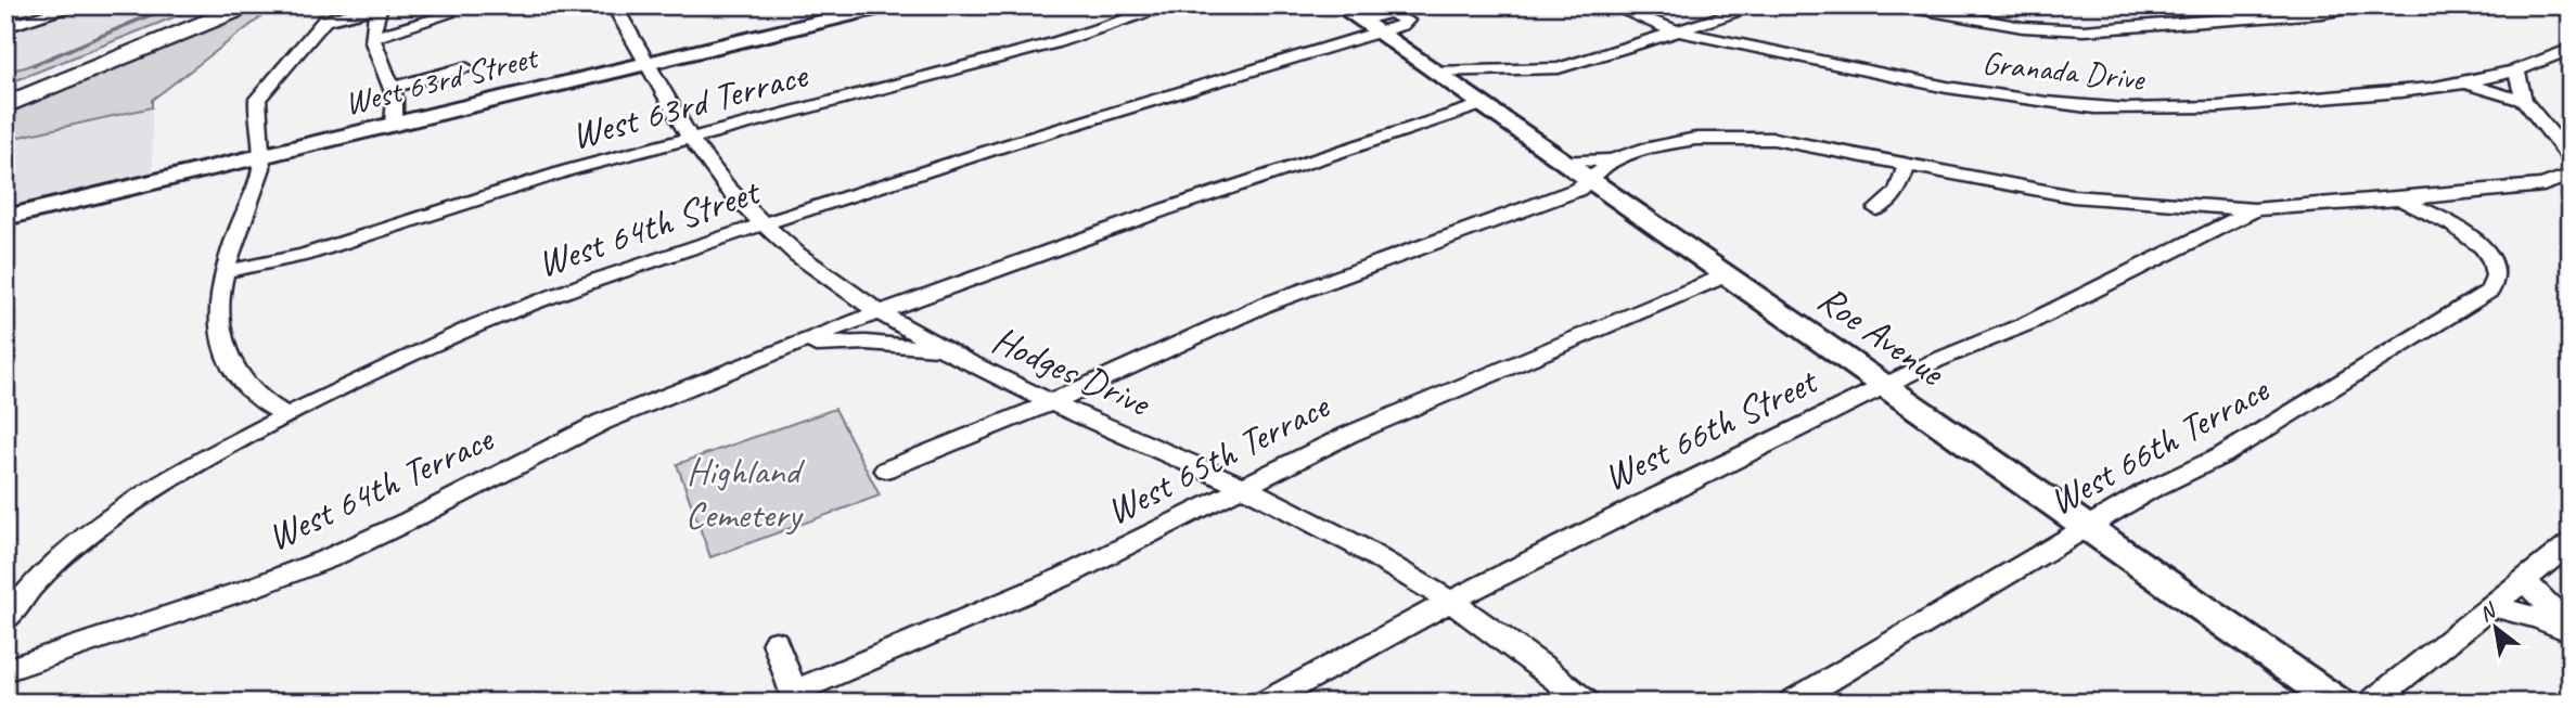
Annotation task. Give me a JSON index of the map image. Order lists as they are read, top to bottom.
{
  "streets": {
    "main road": ["West 63rd Street", "Roe Avenue"],
    "street": [
      "Granada Drive",
      "West 63rd Terrace",
      "West 64th Street",
      "Hodges Drive",
      "West 66th Street",
      "West 66th Terrace",
      "West 65th Terrace",
      "West 64th Terrace"
    ]
  },
  "crossings": [
    ["West 63rd Street", "Hodges Drive"],
    ["West 63rd Terrace", "Hodges Drive"],
    ["West 64th Street", "Roe Avenue"],
    ["West 64th Street", "Hodges Drive"],
    ["Roe Avenue", "West 66th Street"],
    ["Roe Avenue", "West 66th Terrace"],
    ["Roe Avenue", "West 65th Terrace"],
    ["Roe Avenue", "West 64th Terrace"],
    ["Hodges Drive", "West 66th Street"],
    ["Hodges Drive", "West 65th Terrace"],
    ["Hodges Drive", "West 64th Terrace"],
    ["West 66th Street", "West 66th Terrace"]
  ],
  "parks": ["Highland Cemetery"],
  "north": "top left"
}
